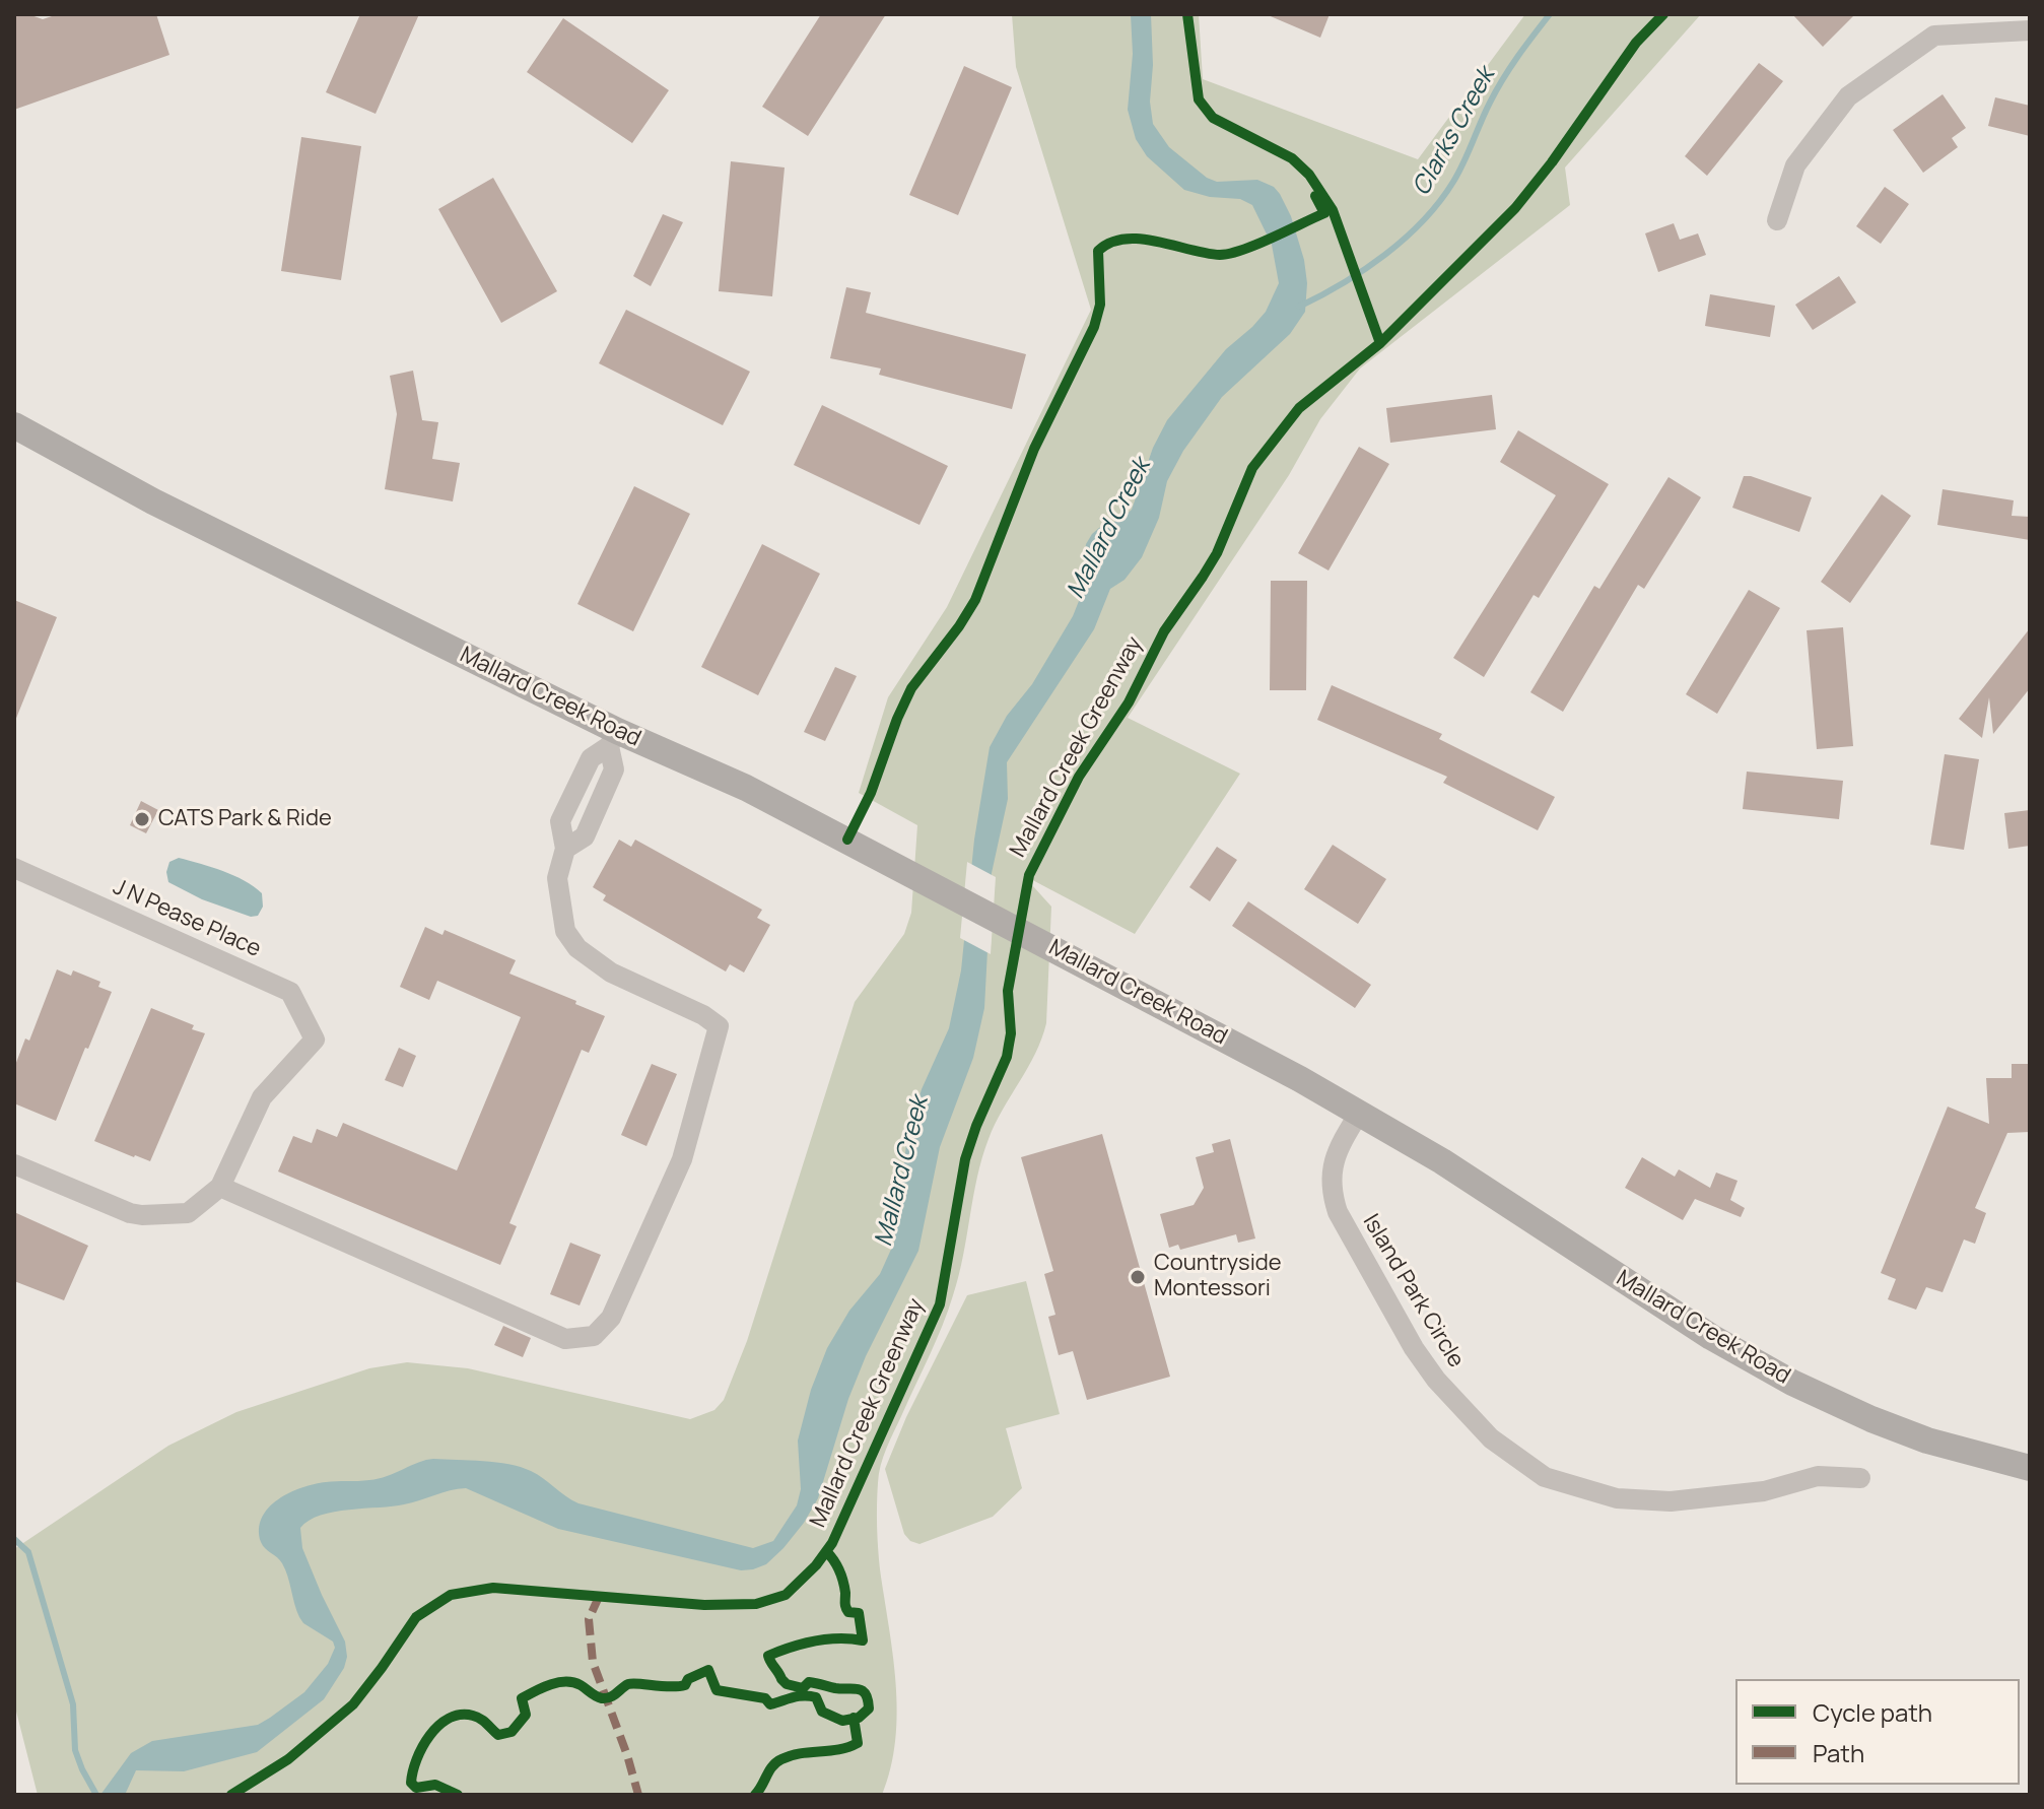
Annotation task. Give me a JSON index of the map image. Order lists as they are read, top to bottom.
{
  "streets": {
    "main road": ["Mallard Creek Road"],
    "street": ["J N Pease Place", "Island Park Circle"],
    "cycle path": ["Mallard Creek Greenway"]
  },
  "crossings": [
    ["Mallard Creek Road", "Island Park Circle"]
  ],
  "water": ["Clarks Creek", "Mallard Creek"],
  "places": ["CATS Park & Ride", "Countryside Montessori"],
  "legend": ["Cycle path", "Path"]
}
